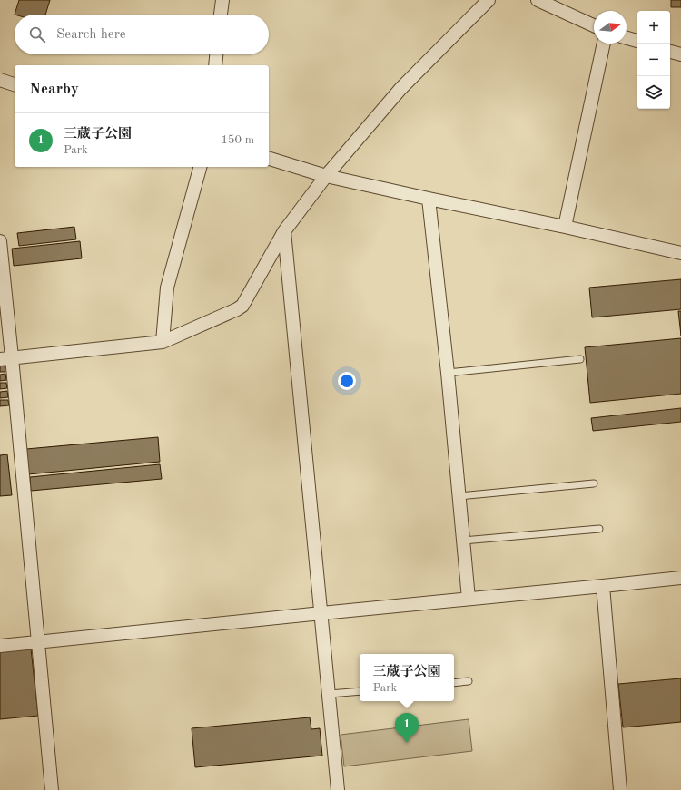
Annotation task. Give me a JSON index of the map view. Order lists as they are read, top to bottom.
{
  "north": "right",
  "page": {
    "map_buttons": ["+", "−"],
    "search": "Search here",
    "heading": "Nearby",
    "list": [
      {
        "mark": "1",
        "name": "三蔵子公園",
        "note": "Park",
        "value": "150 m"
      }
    ],
    "popup": ["三蔵子公園", "Park"],
    "pins": "1"
  }
}
